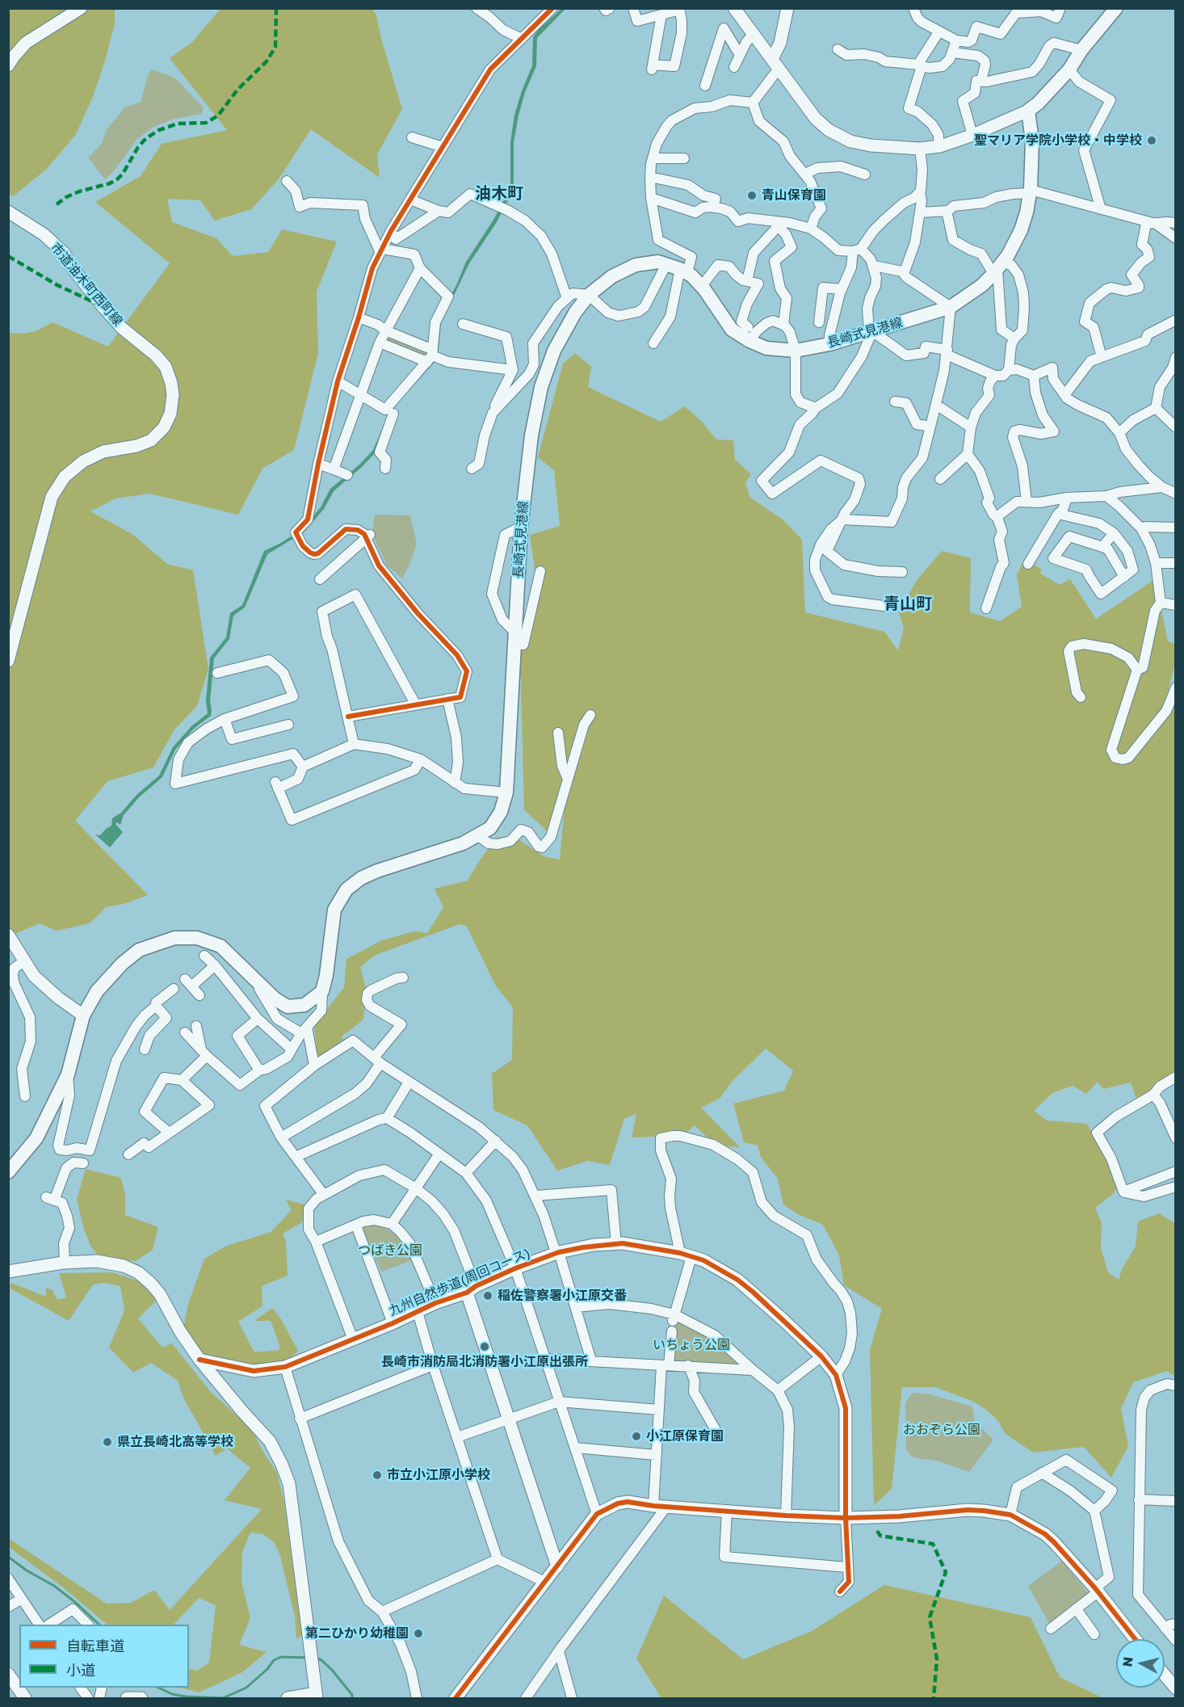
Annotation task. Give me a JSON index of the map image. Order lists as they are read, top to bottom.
{
  "streets": {
    "main road": ["長崎式見港線"],
    "street": ["市道油木町西町線", "九州自然歩道(周回コース)"]
  },
  "districts": ["油木町", "青山町"],
  "parks": ["つばき公園", "いちょう公園", "おおぞら公園"],
  "places": [
    "聖マリア学院小学校・中学校",
    "青山保育園",
    "稲佐警察署小江原交番",
    "長崎市消防局北消防署小江原出張所",
    "小江原保育園",
    "県立長崎北高等学校",
    "市立小江原小学校",
    "第二ひかり幼稚園"
  ],
  "legend": ["自転車道", "小道"],
  "north": "left"
}
